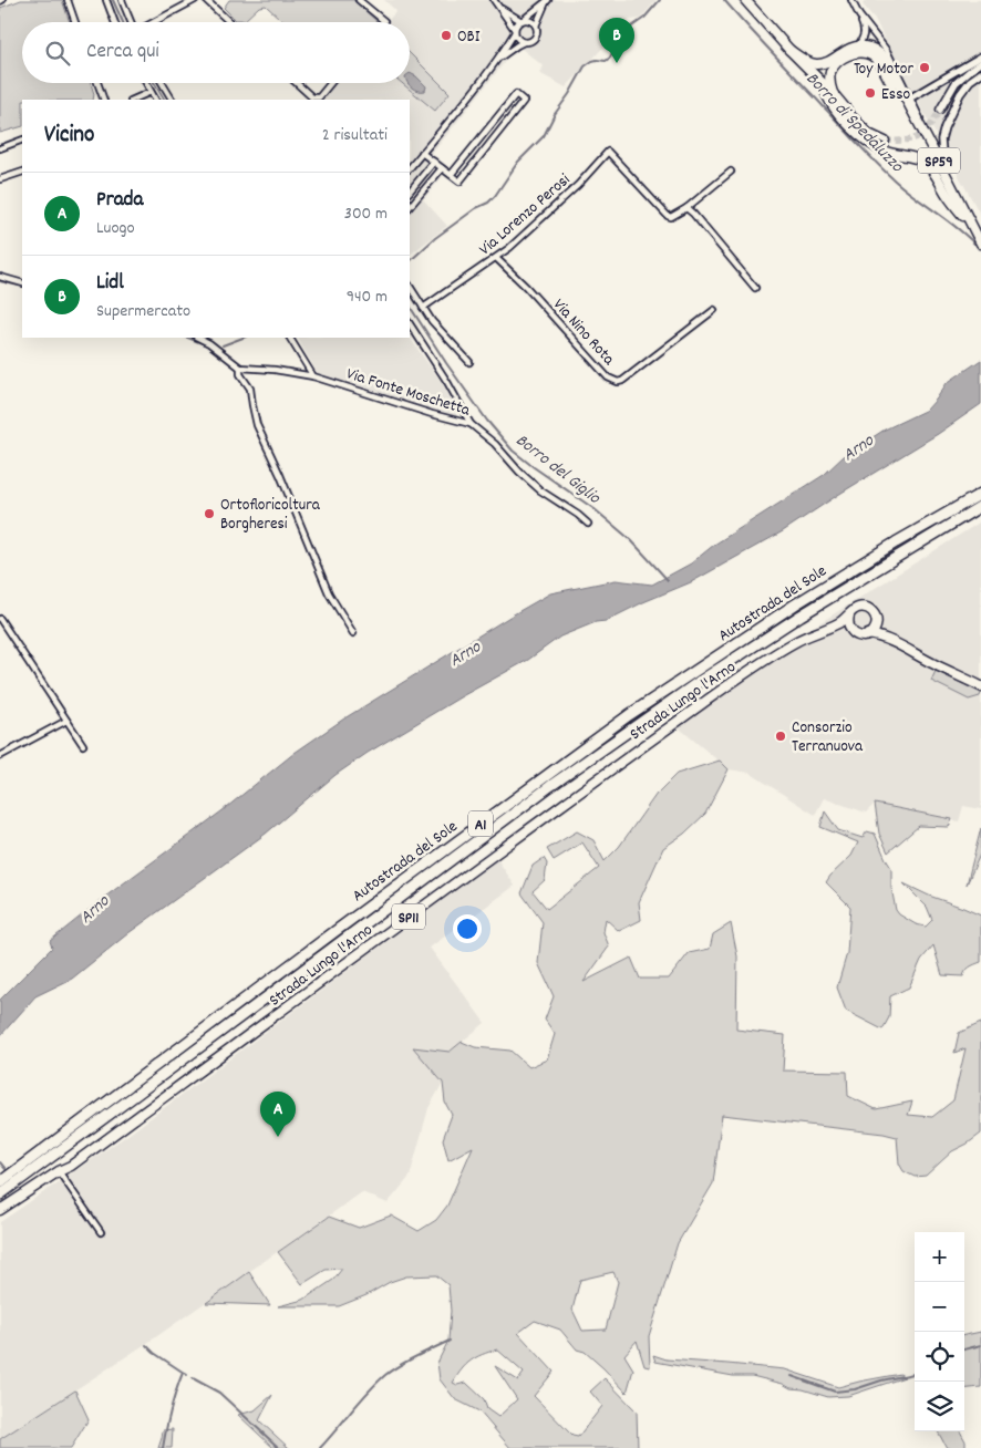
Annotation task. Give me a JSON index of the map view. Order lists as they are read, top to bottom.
{
  "streets": {
    "highway": ["Autostrada del Sole", "A1"],
    "main road": ["SP59", "Strada Lungo l'Arno", "SP11"],
    "street": ["Via Lorenzo Perosi", "Via Nino Rota", "Via Fonte Moschetta"]
  },
  "crossings": [
    ["Via Lorenzo Perosi", "Via Nino Rota"]
  ],
  "water": ["Borro di Spedaluzzo", "Arno", "Borro del Giglio"],
  "places": [
    "OBI",
    "Toy Motor",
    "Esso",
    "Ortofloricoltura Borgheresi",
    "Consorzio Terranuova"
  ],
  "page": {
    "pins": ["B", "A"],
    "search": "Cerca qui",
    "heading": ["Vicino", "2 risultati"],
    "list": [
      {
        "mark": "A",
        "name": "Prada",
        "note": "Luogo",
        "value": "300 m"
      },
      {
        "mark": "B",
        "name": "Lidl",
        "note": "Supermercato",
        "value": "940 m"
      }
    ],
    "map_buttons": ["+", "−"]
  }
}
